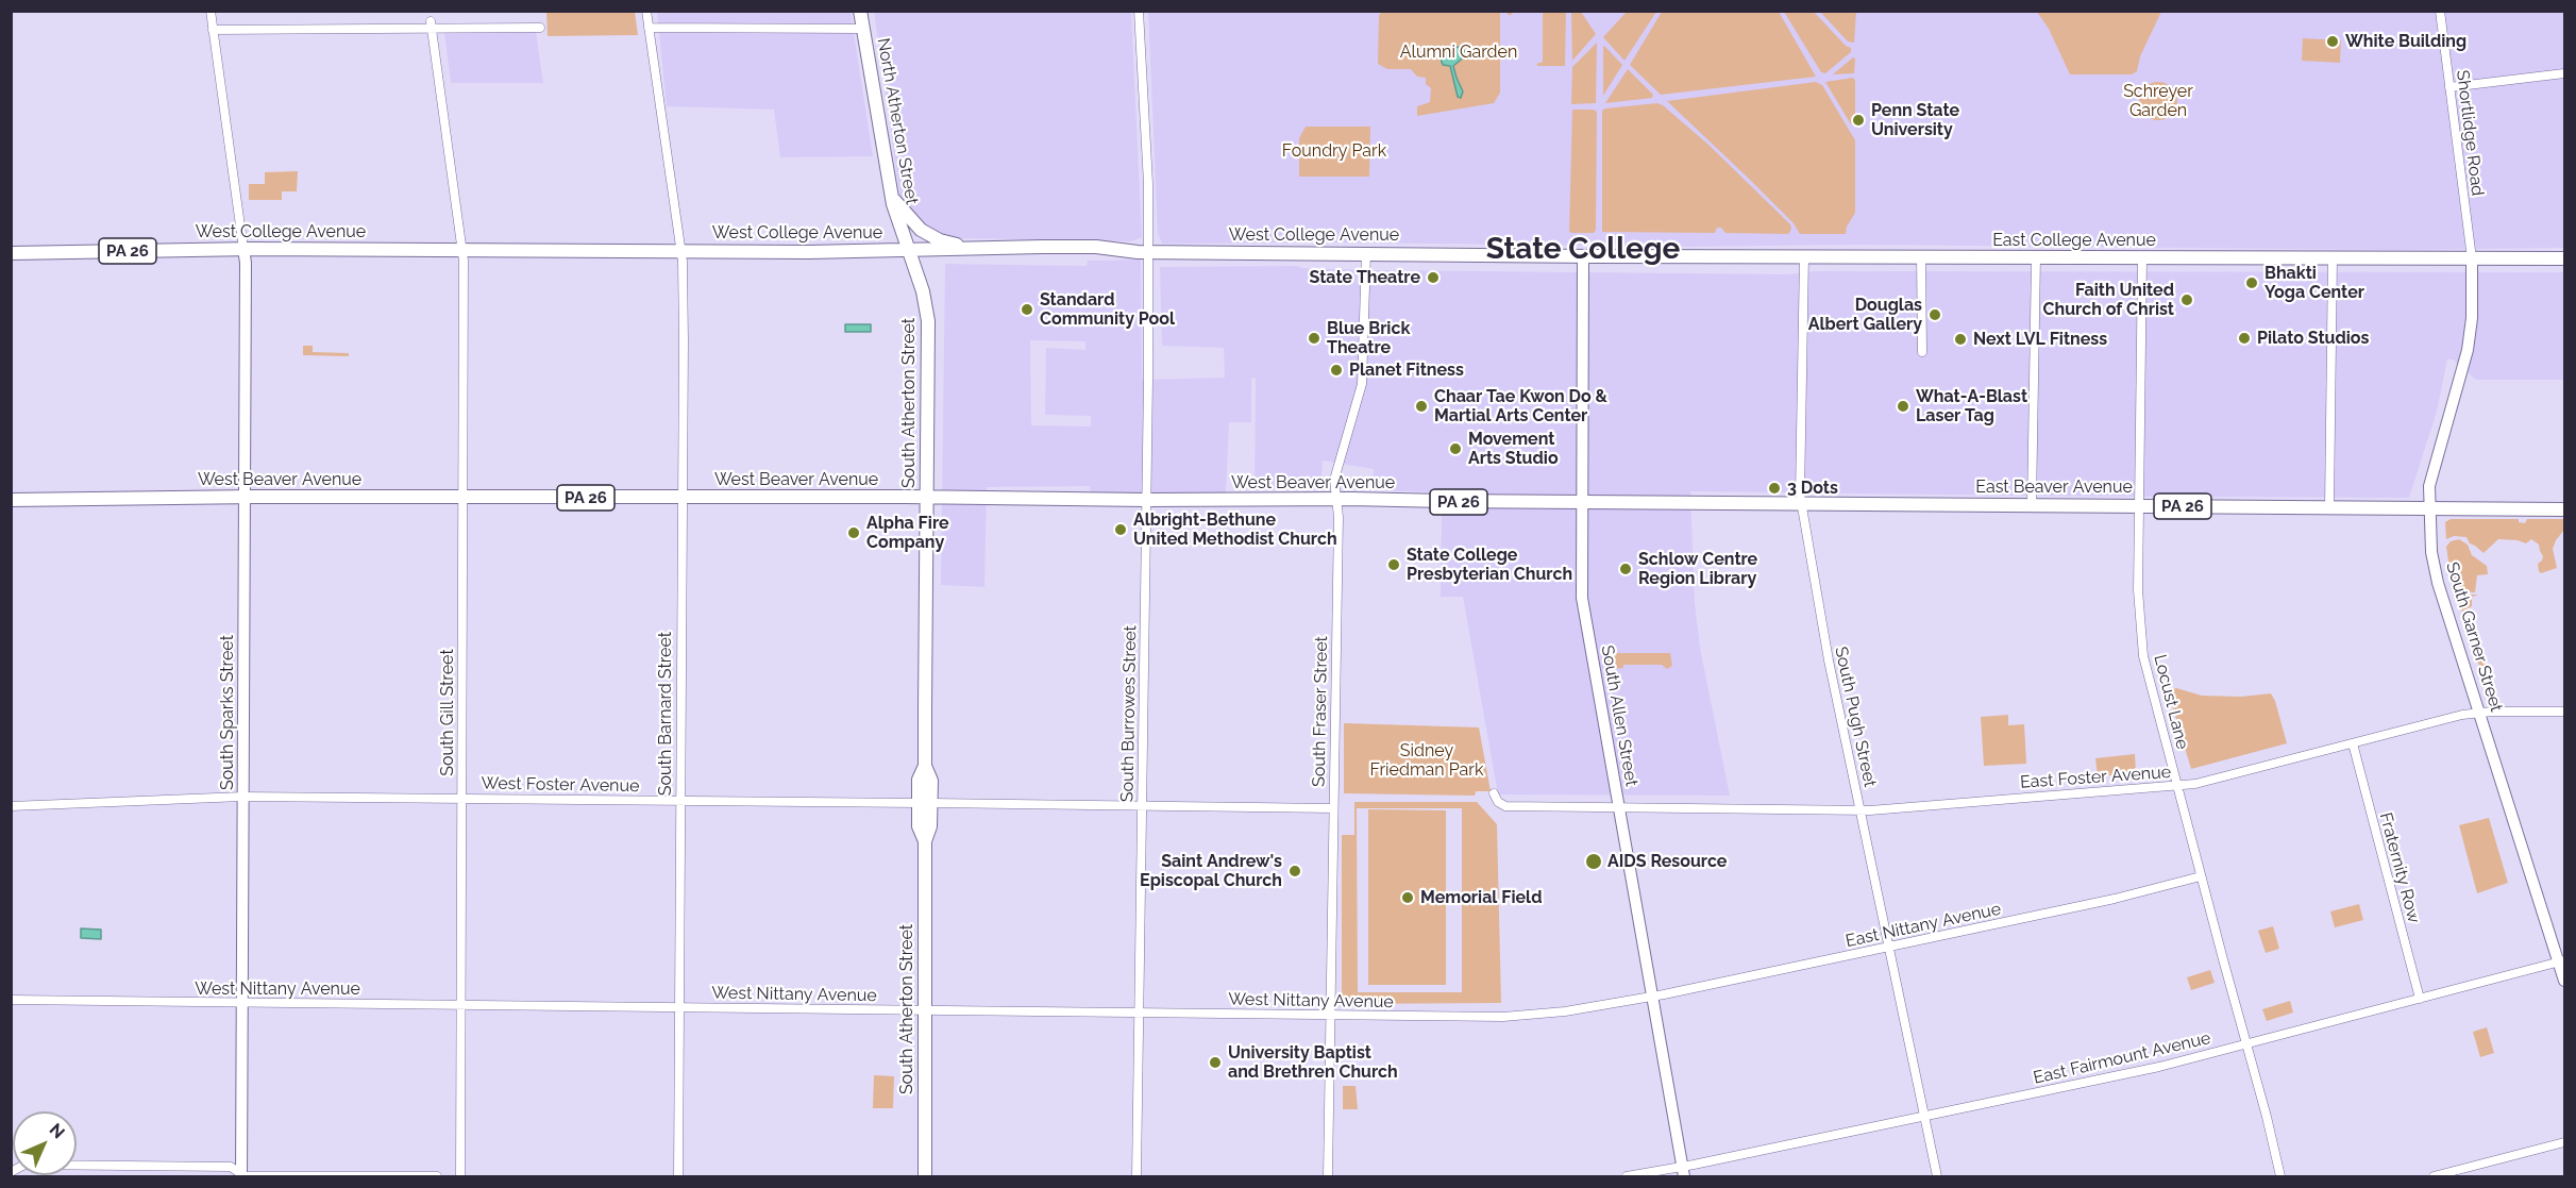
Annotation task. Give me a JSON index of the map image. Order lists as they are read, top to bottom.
{
  "streets": {
    "main road": [
      "North Atherton Street",
      "West College Avenue",
      "East College Avenue",
      "PA 26",
      "South Atherton Street",
      "West Beaver Avenue",
      "East Beaver Avenue"
    ],
    "street": [
      "Shortlidge Road",
      "South Garner Street",
      "Locust Lane",
      "South Fraser Street",
      "South Sparks Street",
      "South Gill Street",
      "South Barnard Street",
      "South Burrowes Street",
      "South Allen Street",
      "South Pugh Street",
      "East Foster Avenue",
      "West Foster Avenue",
      "Fraternity Row",
      "East Nittany Avenue",
      "West Nittany Avenue",
      "East Fairmount Avenue"
    ]
  },
  "crossings": [
    ["North Atherton Street", "South Atherton Street"],
    ["Shortlidge Road", "East College Avenue"],
    ["Shortlidge Road", "South Garner Street"],
    ["West College Avenue", "East College Avenue"],
    ["West College Avenue", "South Atherton Street"],
    ["West College Avenue", "South Fraser Street"],
    ["West College Avenue", "South Sparks Street"],
    ["West College Avenue", "South Gill Street"],
    ["West College Avenue", "South Barnard Street"],
    ["West College Avenue", "South Burrowes Street"],
    ["West College Avenue", "South Allen Street"],
    ["East College Avenue", "South Garner Street"],
    ["East College Avenue", "Locust Lane"],
    ["East College Avenue", "South Allen Street"],
    ["East College Avenue", "South Pugh Street"],
    ["South Atherton Street", "West Beaver Avenue"],
    ["South Atherton Street", "West Foster Avenue"],
    ["South Atherton Street", "West Nittany Avenue"],
    ["West Beaver Avenue", "East Beaver Avenue"],
    ["West Beaver Avenue", "South Fraser Street"],
    ["West Beaver Avenue", "South Sparks Street"],
    ["West Beaver Avenue", "South Gill Street"],
    ["West Beaver Avenue", "South Barnard Street"],
    ["West Beaver Avenue", "South Burrowes Street"],
    ["West Beaver Avenue", "South Allen Street"],
    ["East Beaver Avenue", "South Garner Street"],
    ["East Beaver Avenue", "Locust Lane"],
    ["East Beaver Avenue", "South Allen Street"],
    ["East Beaver Avenue", "South Pugh Street"],
    ["South Garner Street", "East Foster Avenue"],
    ["South Garner Street", "East Fairmount Avenue"],
    ["Locust Lane", "East Foster Avenue"],
    ["Locust Lane", "East Nittany Avenue"],
    ["Locust Lane", "East Fairmount Avenue"],
    ["South Fraser Street", "West Foster Avenue"],
    ["South Fraser Street", "West Nittany Avenue"],
    ["South Sparks Street", "West Foster Avenue"],
    ["South Sparks Street", "West Nittany Avenue"],
    ["South Gill Street", "West Foster Avenue"],
    ["South Gill Street", "West Nittany Avenue"],
    ["South Barnard Street", "West Foster Avenue"],
    ["South Barnard Street", "West Nittany Avenue"],
    ["South Burrowes Street", "West Foster Avenue"],
    ["South Burrowes Street", "West Nittany Avenue"],
    ["South Allen Street", "East Foster Avenue"],
    ["South Allen Street", "East Nittany Avenue"],
    ["South Allen Street", "West Nittany Avenue"],
    ["South Allen Street", "East Fairmount Avenue"],
    ["South Pugh Street", "East Foster Avenue"],
    ["South Pugh Street", "East Nittany Avenue"],
    ["South Pugh Street", "East Fairmount Avenue"],
    ["East Foster Avenue", "Fraternity Row"],
    ["Fraternity Row", "East Fairmount Avenue"],
    ["East Nittany Avenue", "West Nittany Avenue"]
  ],
  "districts": ["State College"],
  "parks": [
    "Alumni Garden",
    "Schreyer Garden",
    "Foundry Park",
    "Sidney Friedman Park"
  ],
  "places": [
    "White Building",
    "Penn State University",
    "State Theatre",
    "Bhakti Yoga Center",
    "Faith United Church of Christ",
    "Standard Community Pool",
    "Douglas Albert Gallery",
    "Blue Brick Theatre",
    "Pilato Studios",
    "Next LVL Fitness",
    "Planet Fitness",
    "Chaar Tae Kwon Do & Martial Arts Center",
    "What-A-Blast Laser Tag",
    "Movement Arts Studio",
    "3 Dots",
    "Albright-Bethune United Methodist Church",
    "Alpha Fire Company",
    "State College Presbyterian Church",
    "Schlow Centre Region Library",
    "AIDS Resource",
    "Saint Andrew's Episcopal Church",
    "Memorial Field",
    "University Baptist and Brethren Church"
  ],
  "north": "top right"
}
